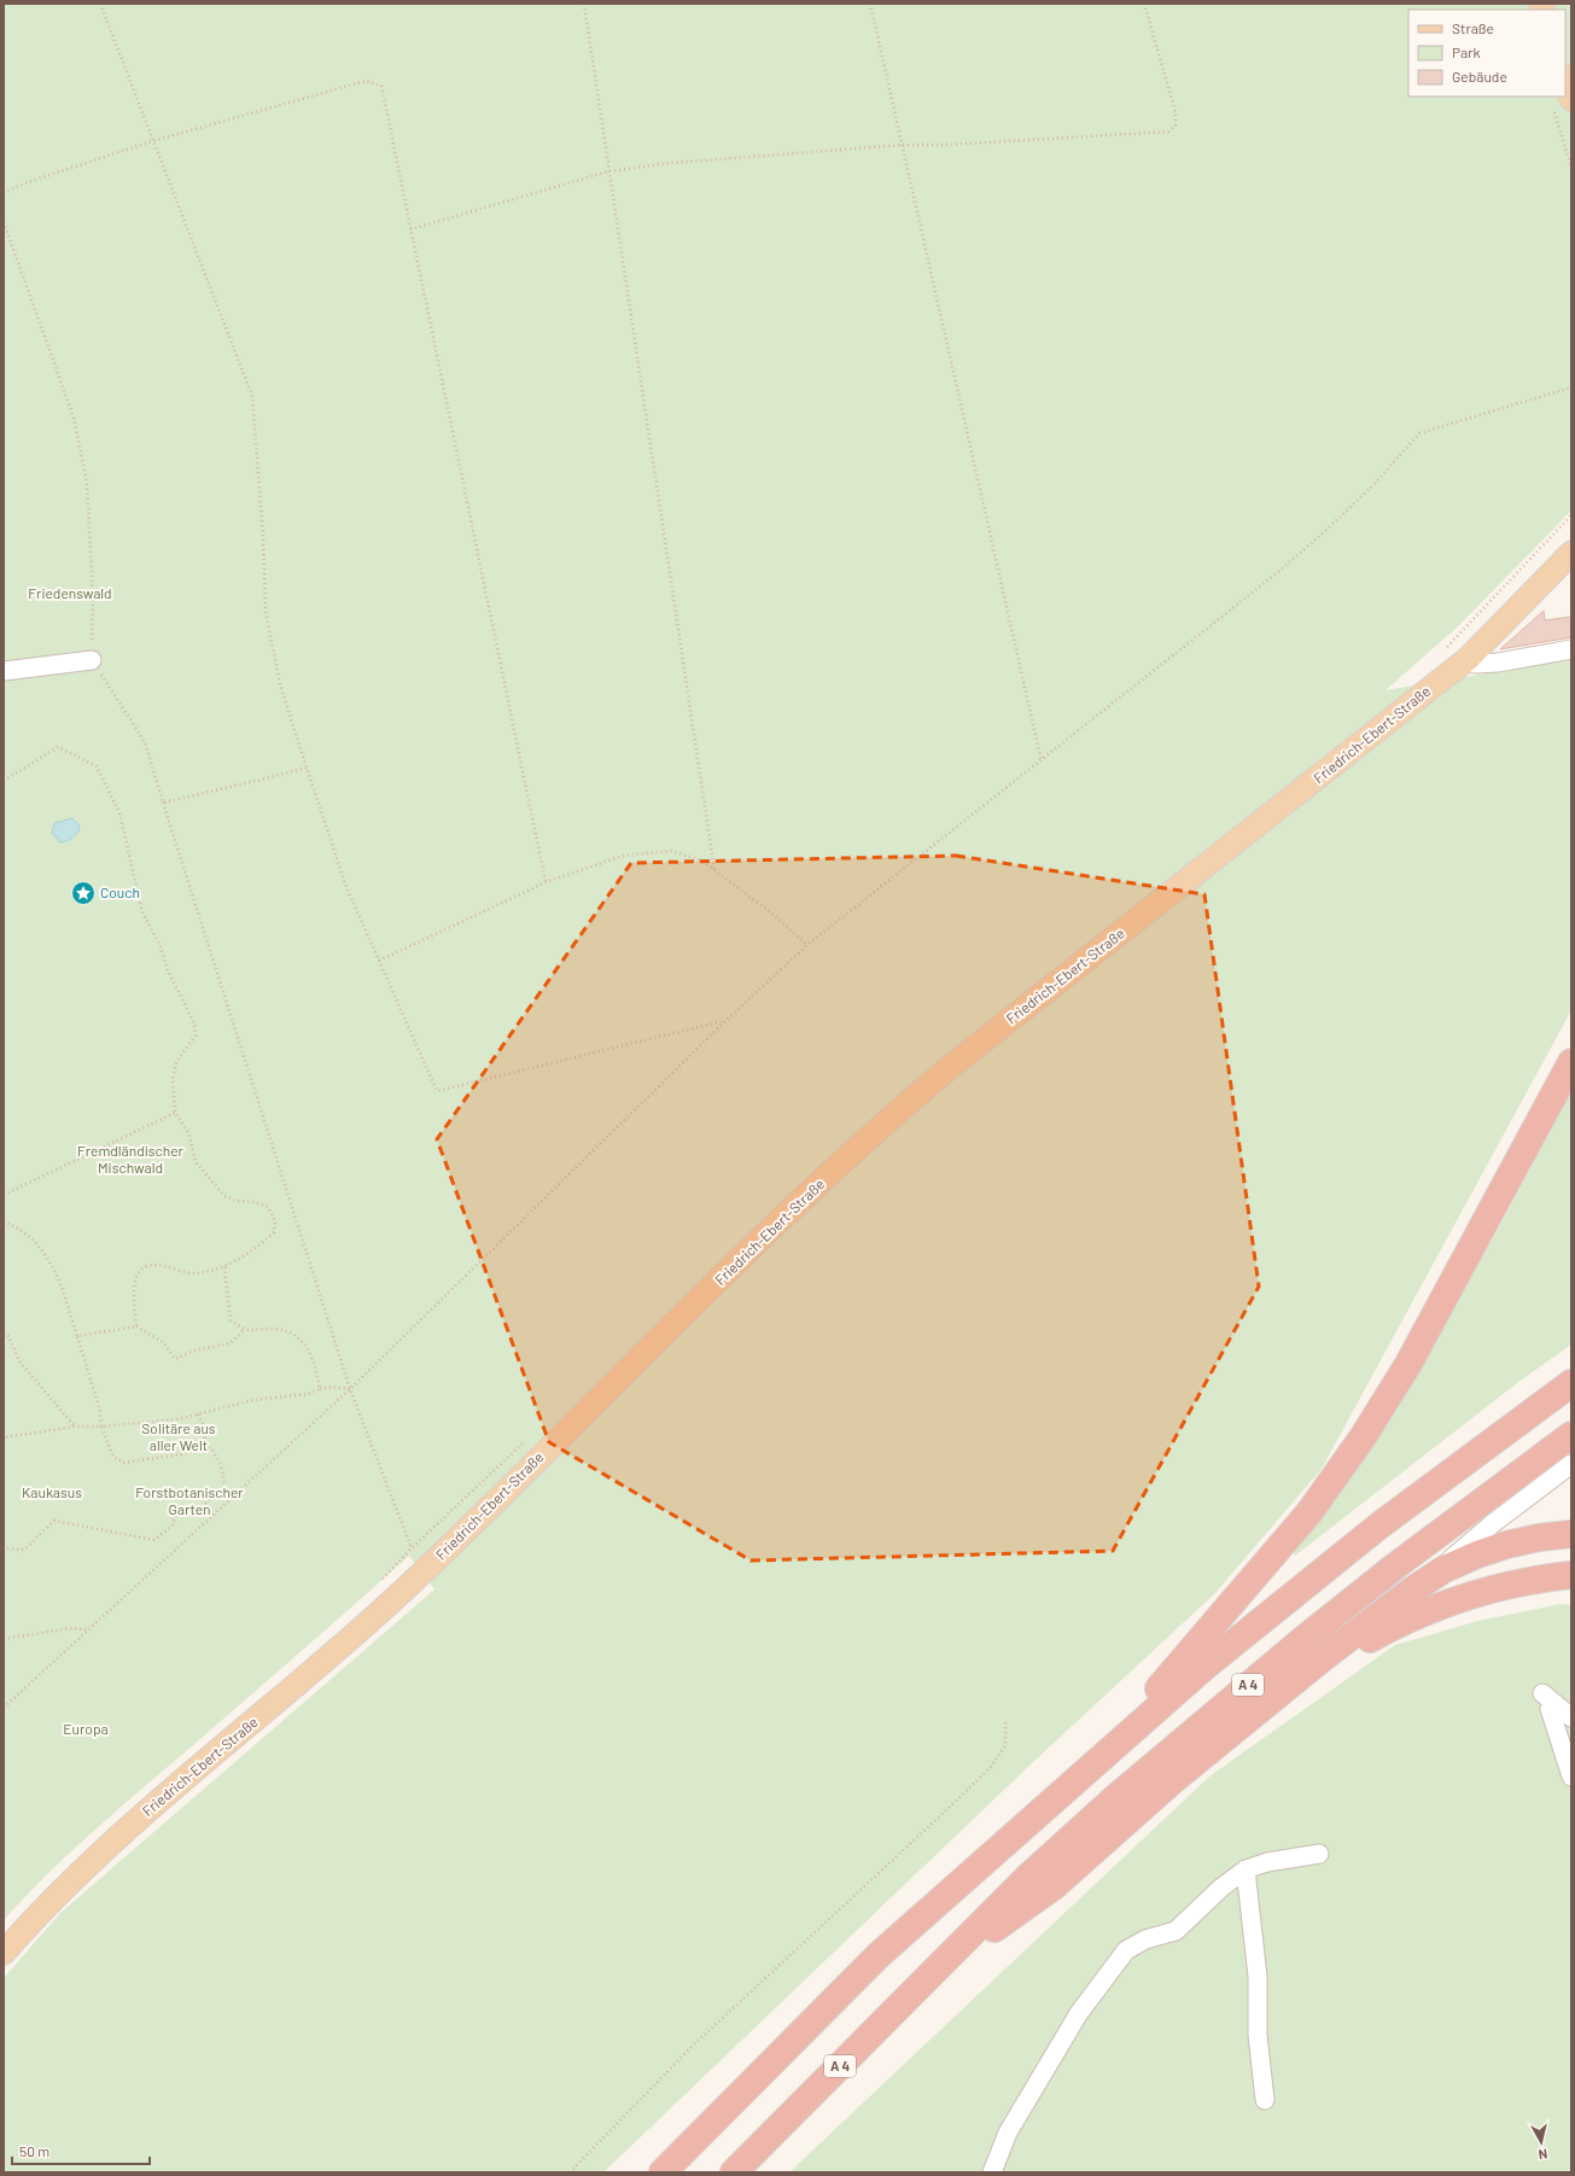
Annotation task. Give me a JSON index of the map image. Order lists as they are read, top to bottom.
{
  "streets": {
    "highway": ["A 4"],
    "main road": ["Friedrich-Ebert-Straße"]
  },
  "parks": [
    "Friedenswald",
    "Fremdländischer Mischwald",
    "Solitäre aus aller Welt",
    "Kaukasus",
    "Forstbotanischer Garten",
    "Europa"
  ],
  "places": {
    "place": ["Couch"]
  },
  "legend": ["Straße", "Park", "Gebäude"],
  "scale_bar": "50 m",
  "north": "bottom"
}
